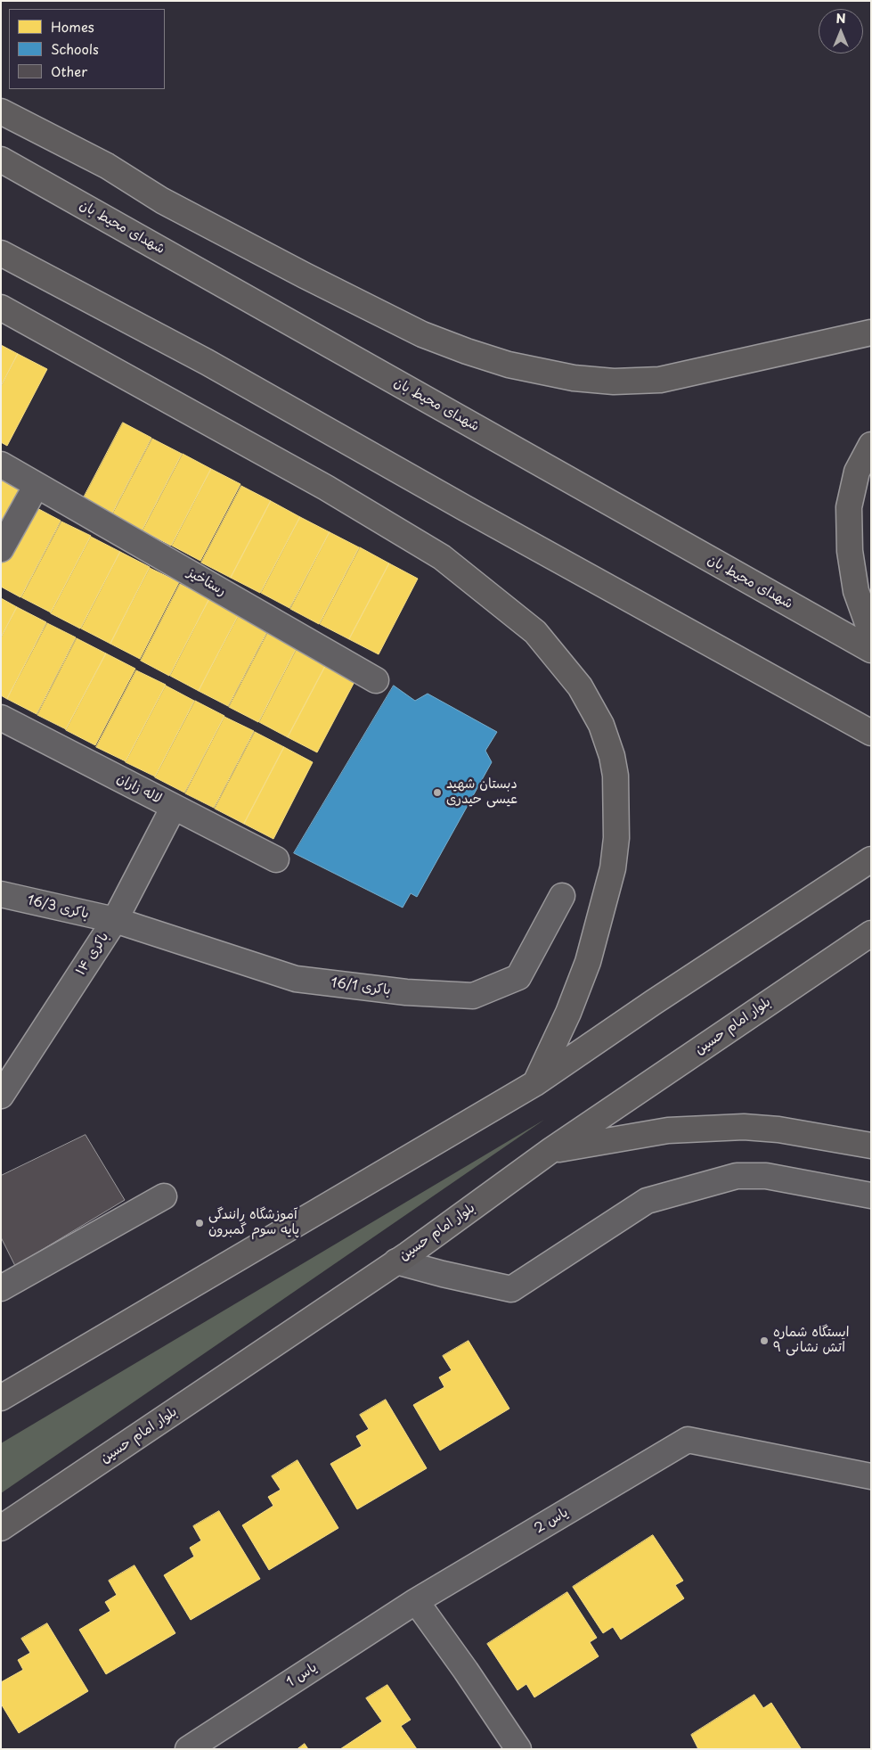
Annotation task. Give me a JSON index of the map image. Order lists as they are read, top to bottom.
{
  "streets": {
    "main road": ["شهدای محیط بان", "بلوار امام حسین"],
    "street": [
      "رستاخیز",
      "لاله زاران",
      "باکری 16/3",
      "باکری ۱۴",
      "باکری 16/1",
      "یاس 2",
      "یاس 1"
    ]
  },
  "crossings": [
    ["لاله زاران", "باکری ۱۴"],
    ["باکری 16/3", "باکری ۱۴"],
    ["باکری 16/3", "باکری 16/1"],
    ["باکری ۱۴", "باکری 16/1"],
    ["یاس 2", "یاس 1"]
  ],
  "places": ["دبستان شهید عیسی حیدری", "آموزشگاه رانندگی پایه سوم گمبرون", "ایستگاه شماره ۹ اتش نشانی"],
  "legend": ["Homes", "Schools", "Other"],
  "north": "top"
}
